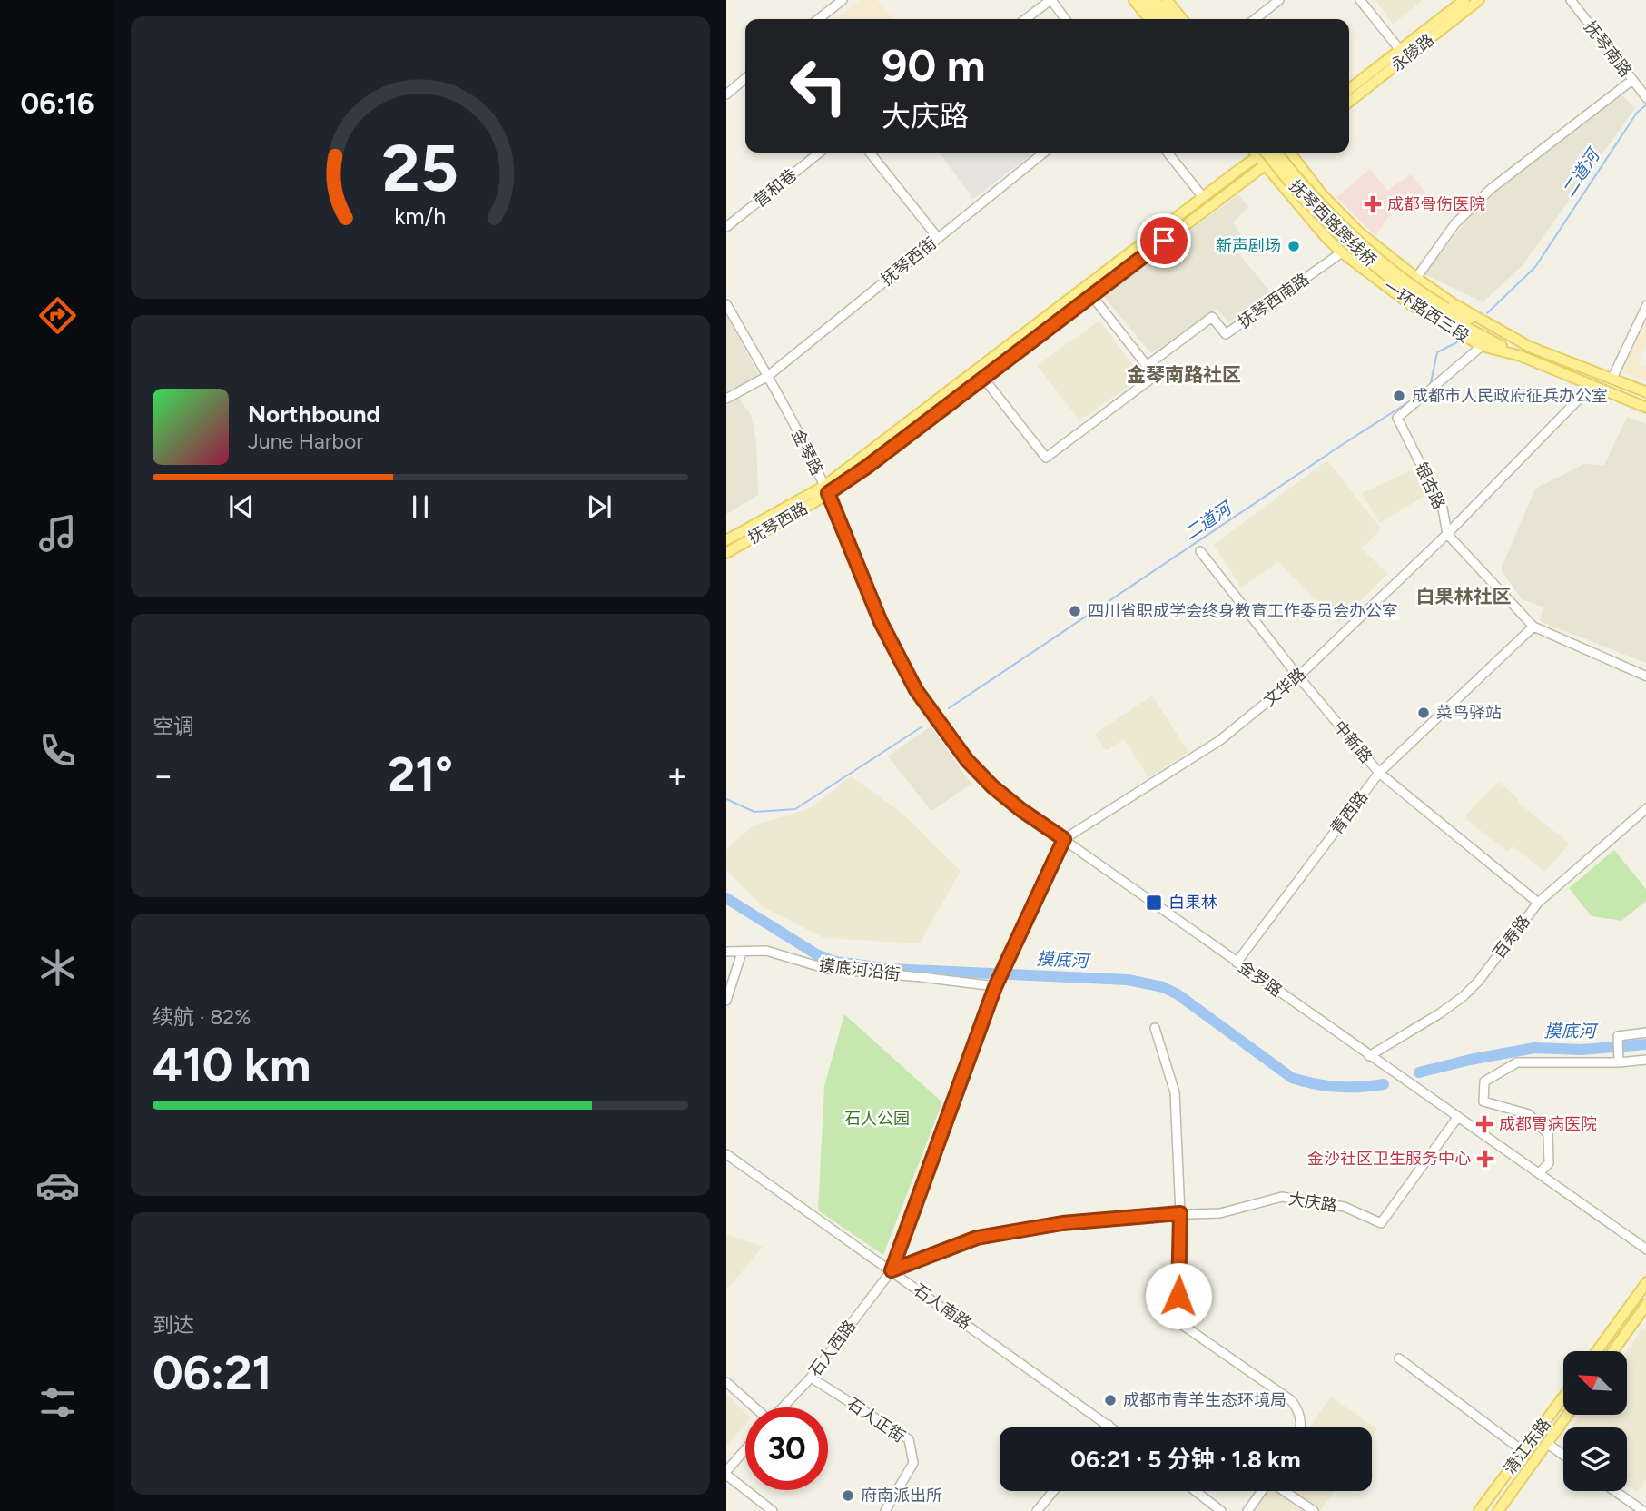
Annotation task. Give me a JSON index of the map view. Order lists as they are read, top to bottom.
{
  "streets": {
    "main road": [
      "永陵路",
      "抚琴西路跨线桥",
      "一环路西三段",
      "抚琴西路",
      "清江东路"
    ],
    "street": [
      "抚琴南路",
      "营和巷",
      "抚琴西街",
      "抚琴西南路",
      "金琴路",
      "银杏路",
      "文华路",
      "中新路",
      "青西路",
      "百寿路",
      "摸底河沿街",
      "金罗路",
      "大庆路",
      "石人南路",
      "石人西路",
      "石人正街"
    ]
  },
  "crossings": [
    ["抚琴西路跨线桥", "一环路西三段"],
    ["抚琴西路跨线桥", "抚琴西路"],
    ["抚琴西街", "金琴路"],
    ["抚琴西南路", "一环路西三段"],
    ["一环路西三段", "银杏路"],
    ["一环路西三段", "抚琴西路"],
    ["一环路西三段", "文华路"],
    ["金琴路", "抚琴西路"],
    ["金琴路", "文华路"],
    ["金琴路", "金罗路"],
    ["银杏路", "文华路"],
    ["文华路", "中新路"],
    ["文华路", "金罗路"],
    ["中新路", "青西路"],
    ["中新路", "百寿路"],
    ["青西路", "金罗路"],
    ["百寿路", "金罗路"],
    ["摸底河沿街", "石人西路"],
    ["金罗路", "大庆路"],
    ["大庆路", "石人南路"],
    ["大庆路", "石人西路"],
    ["石人南路", "石人西路"],
    ["石人西路", "石人正街"]
  ],
  "districts": ["金琴南路社区", "白果林社区"],
  "water": ["二道河", "摸底河"],
  "parks": ["石人公园"],
  "places": {
    "health": ["成都骨伤医院", "成都胃病医院", "金沙社区卫生服务中心"],
    "other": [
      "新声剧场",
      "成都市人民政府征兵办公室",
      "四川省职成学会终身教育工作委员会办公室",
      "菜鸟驿站",
      "成都市青羊生态环境局",
      "府南派出所"
    ],
    "transit": ["白果林"]
  },
  "north": "top left",
  "page": {
    "tabs": "06:16",
    "turn": ["90 m", "大庆路"],
    "song": ["Northbound", "June Harbor"],
    "tile": [
      "空调",
      ["续航 · 82%", "410 km"],
      ["到达", "06:21"]
    ],
    "heat": ["−", "21°", "+"],
    "limit": "30",
    "trip": "06:21 · 5 分钟 · 1.8 km",
    "gauge": ["25", "km/h"]
  }
}
